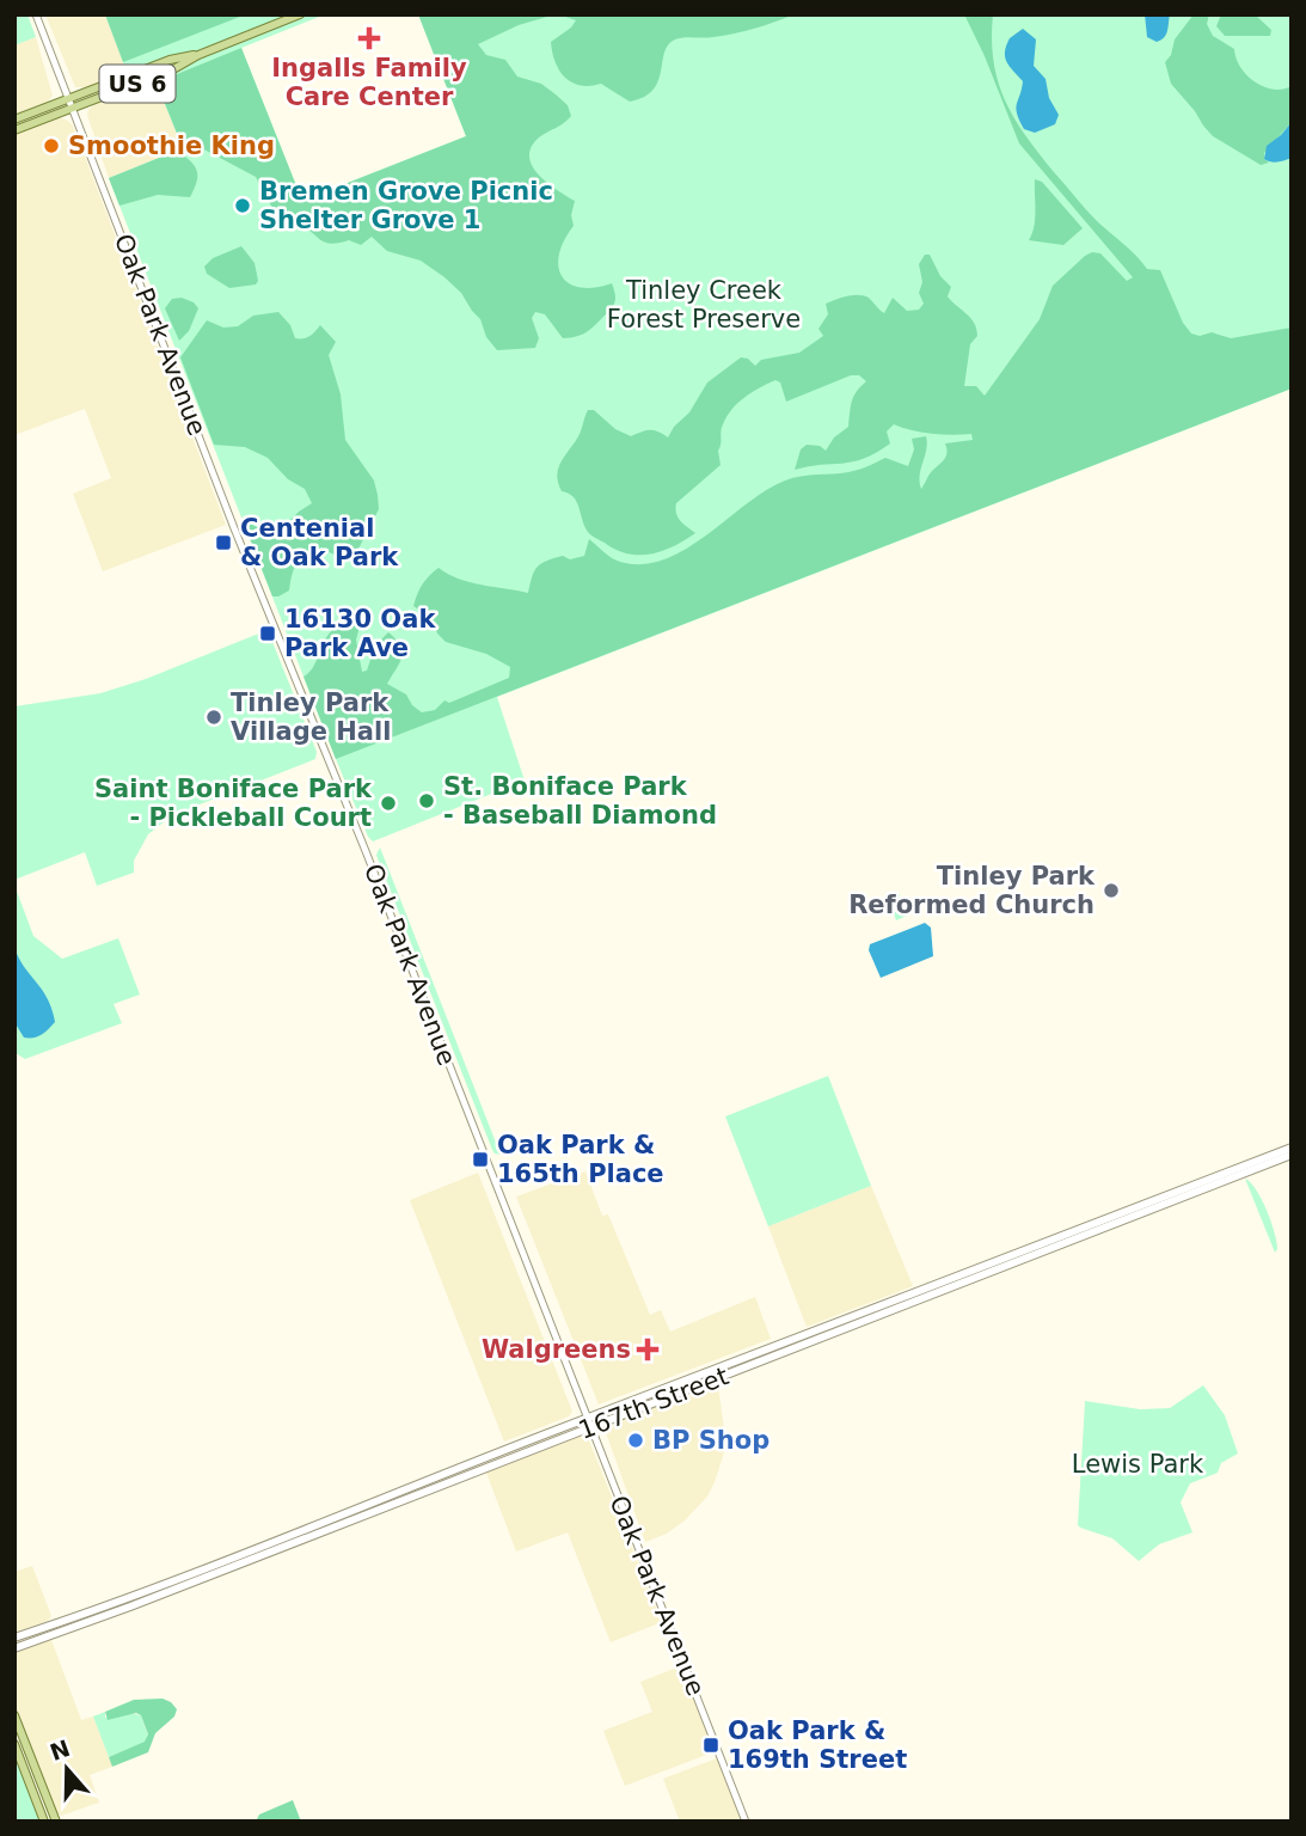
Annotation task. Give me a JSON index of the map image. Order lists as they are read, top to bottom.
{
  "streets": {
    "main road": ["US 6", "167th Street"],
    "street": ["Oak Park Avenue"]
  },
  "crossings": [
    ["US 6", "Oak Park Avenue"],
    ["Oak Park Avenue", "167th Street"]
  ],
  "parks": ["Tinley Creek Forest Preserve", "Lewis Park"],
  "places": {
    "health": ["Ingalls Family Care Center", "Walgreens"],
    "other": [
      "Smoothie King",
      "Bremen Grove Picnic Shelter Grove 1",
      "Tinley Park Village Hall",
      "St. Boniface Park - Baseball Diamond",
      "Saint Boniface Park - Pickleball Court",
      "Tinley Park Reformed Church",
      "BP Shop"
    ],
    "transit": [
      "Centenial & Oak Park",
      "16130 Oak Park Ave",
      "Oak Park & 165th Place",
      "Oak Park & 169th Street"
    ]
  },
  "north": "top"
}
